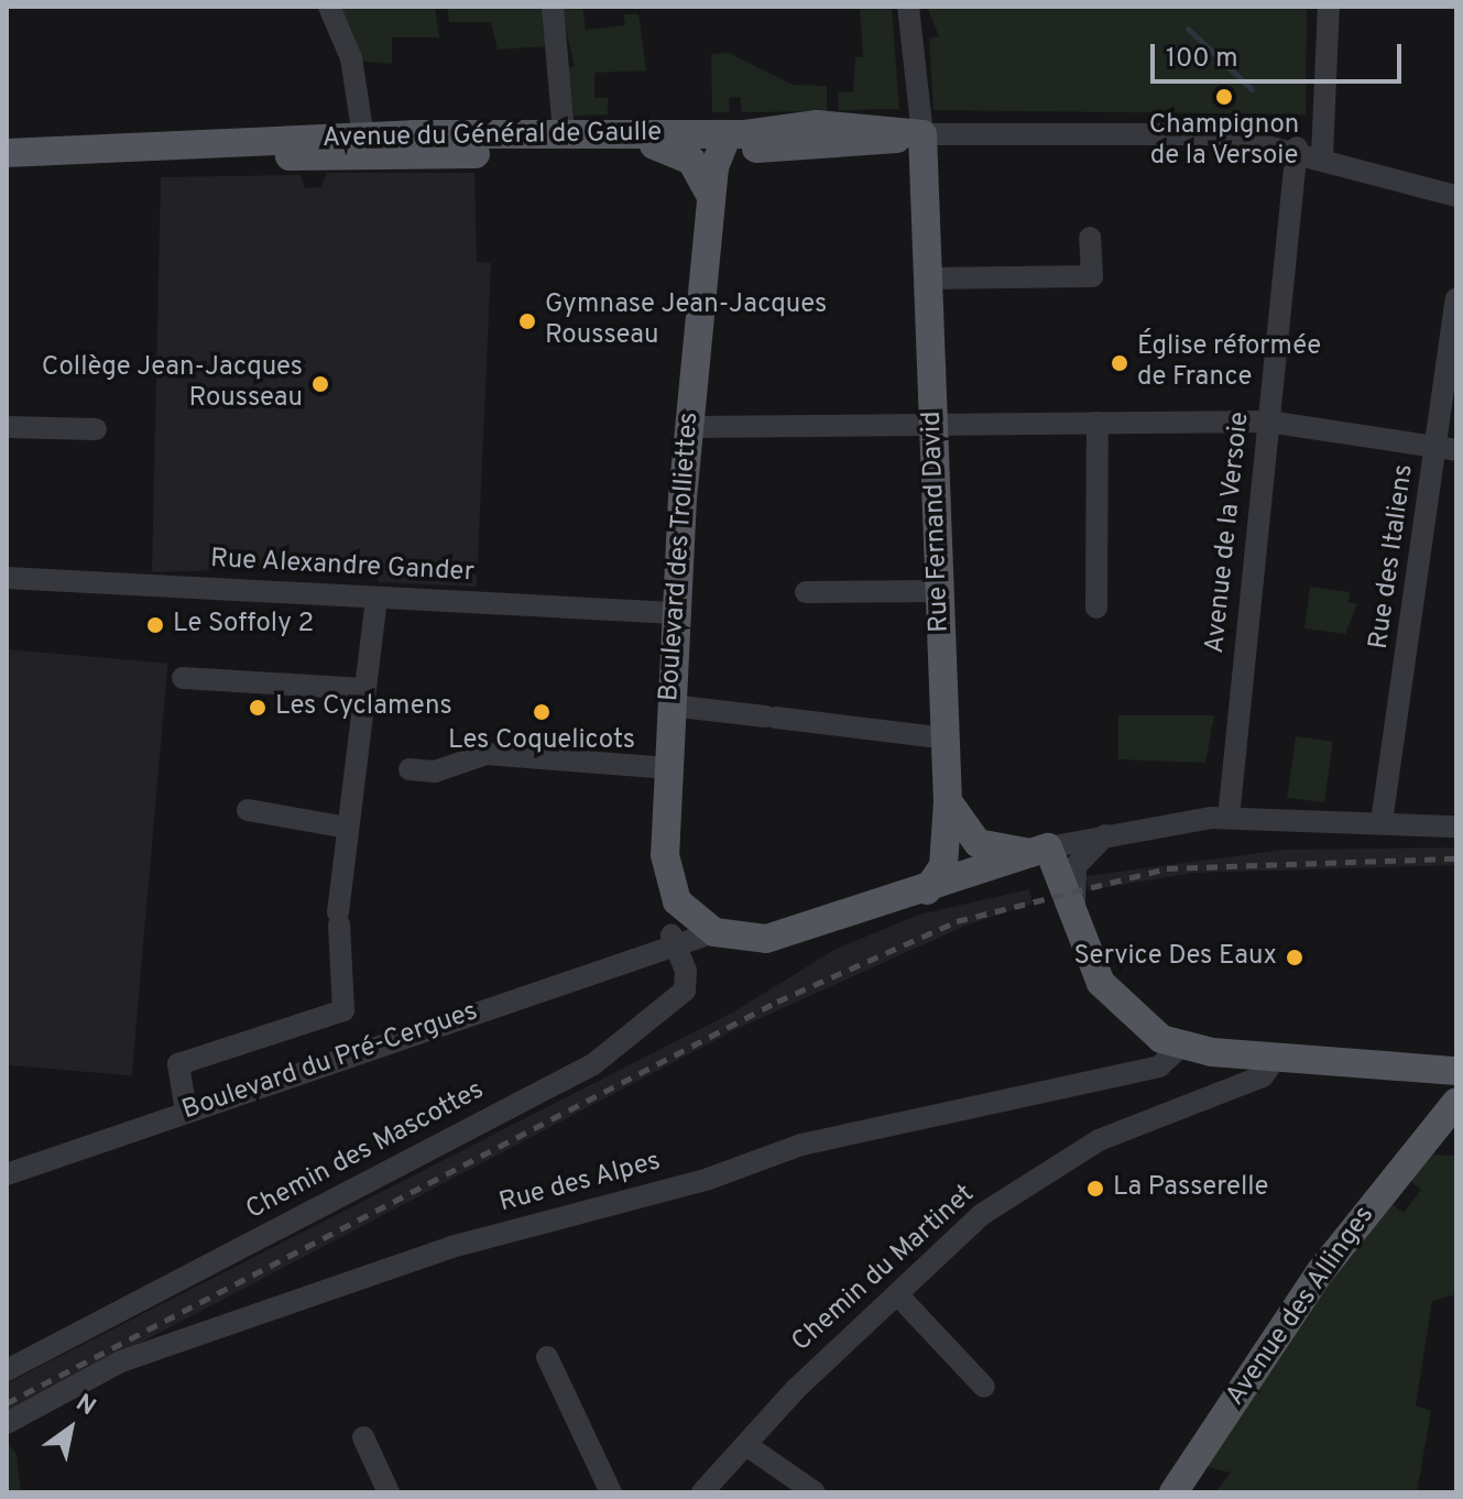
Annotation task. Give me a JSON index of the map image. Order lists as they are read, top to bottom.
{
  "streets": {
    "main road": [
      "Avenue du Général de Gaulle",
      "Rue Fernand David",
      "Boulevard des Trolliettes",
      "Avenue des Allinges"
    ],
    "street": [
      "Avenue de la Versoie",
      "Rue des Italiens",
      "Rue Alexandre Gander",
      "Boulevard du Pré-Cergues",
      "Chemin des Mascottes",
      "Rue des Alpes",
      "Chemin du Martinet"
    ]
  },
  "crossings": [
    ["Avenue du Général de Gaulle", "Rue Fernand David"],
    ["Avenue du Général de Gaulle", "Avenue de la Versoie"],
    ["Avenue du Général de Gaulle", "Boulevard des Trolliettes"],
    ["Boulevard des Trolliettes", "Rue Alexandre Gander"],
    ["Boulevard des Trolliettes", "Boulevard du Pré-Cergues"],
    ["Boulevard des Trolliettes", "Chemin des Mascottes"],
    ["Boulevard du Pré-Cergues", "Chemin des Mascottes"]
  ],
  "places": [
    "Champignon de la Versoie",
    "Gymnase Jean-Jacques Rousseau",
    "Église réformée de France",
    "Collège Jean-Jacques Rousseau",
    "Le Soffoly 2",
    "Les Cyclamens",
    "Les Coquelicots",
    "Service Des Eaux",
    "La Passerelle"
  ],
  "scale_bar": "100 m",
  "north": "top right"
}
